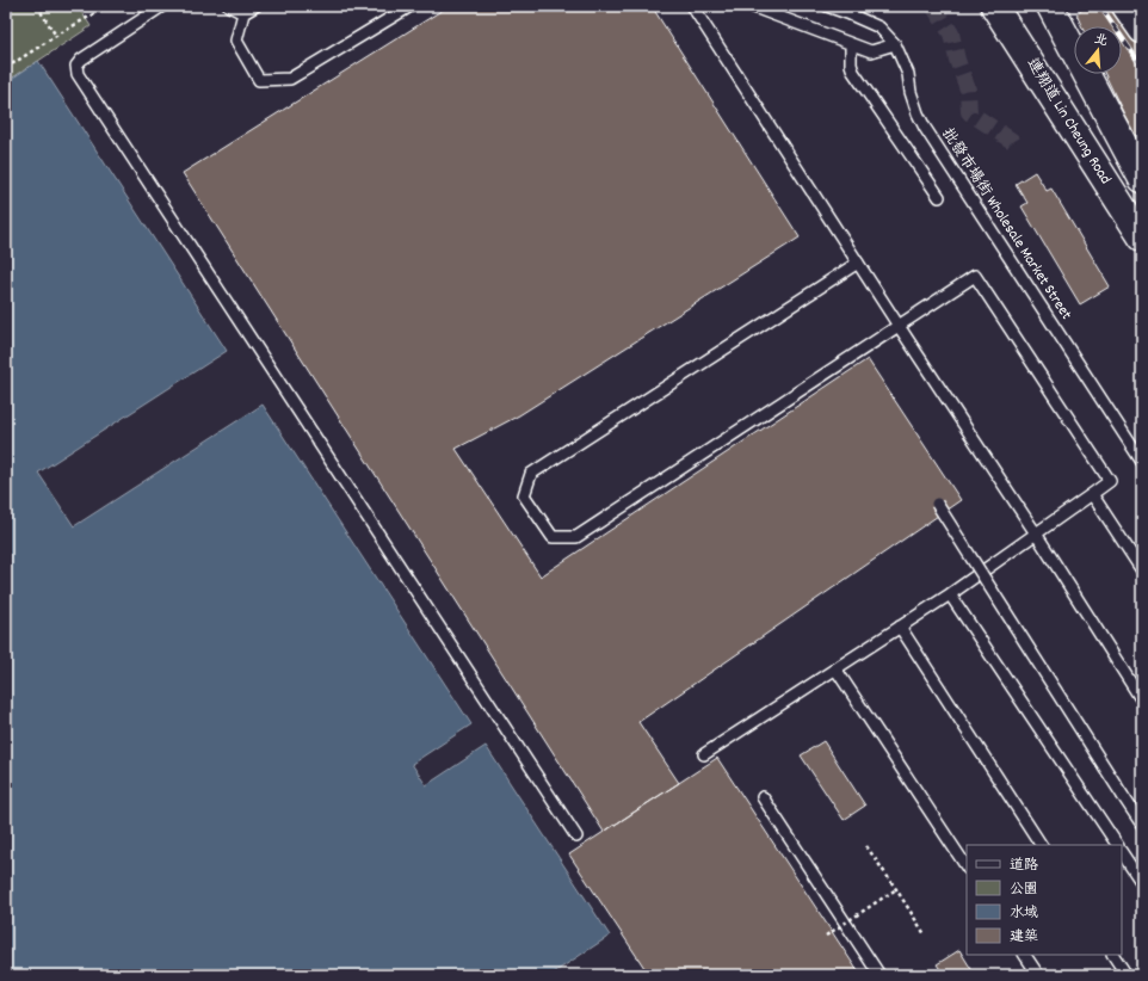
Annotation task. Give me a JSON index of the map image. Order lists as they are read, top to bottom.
{
  "streets": {
    "main road": ["連翔道 Lin Cheung Road"],
    "lane": ["批發市場街 Wholesale Market Street"]
  },
  "legend": [
    "道路",
    "公園",
    "水域",
    "建築"
  ],
  "north": "top"
}
